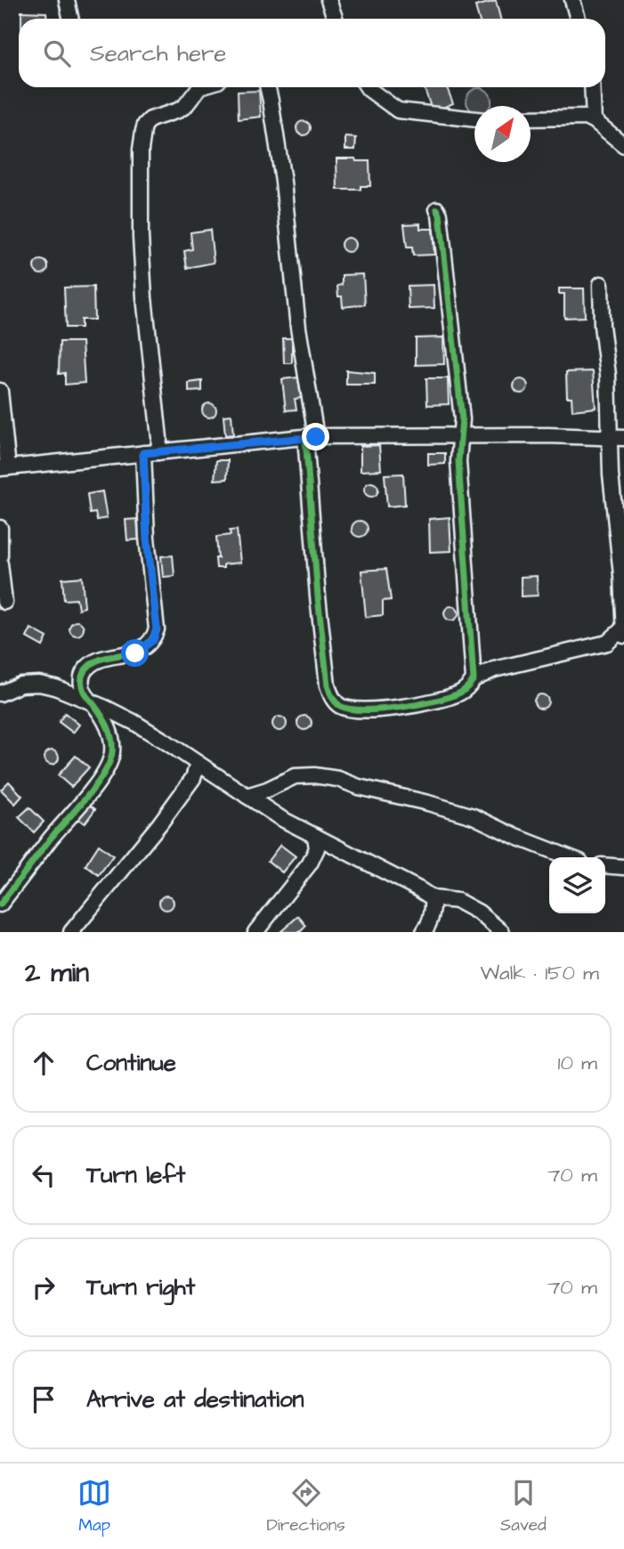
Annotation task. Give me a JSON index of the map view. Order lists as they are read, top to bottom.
{
  "north": "top right",
  "page": {
    "search": "Search here",
    "heading": ["2 min", "Walk · 150 m"],
    "list": [
      ["Continue", "10 m"],
      ["Turn left", "70 m"],
      ["Turn right", "70 m"],
      "Arrive at destination"
    ],
    "nav": ["Map", "Directions", "Saved"]
  }
}
